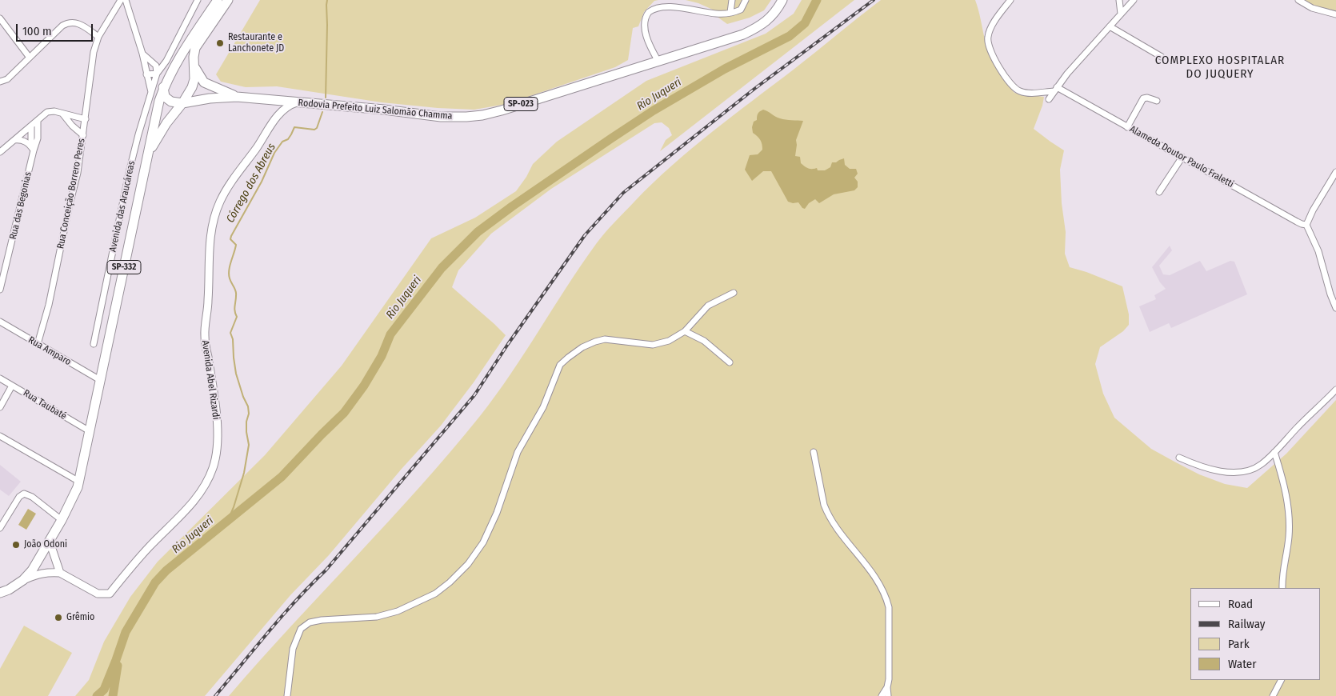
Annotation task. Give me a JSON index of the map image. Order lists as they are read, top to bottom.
{
  "streets": {
    "main road": ["SP-023", "Rodovia Prefeito Luiz Salomão Chamma", "SP-332"],
    "street": [
      "Alameda Doutor Paulo Fraletti",
      "Rua Conceição Borrero Peres",
      "Rua das Begonias",
      "Avenida das Araucáreas",
      "Rua Amparo",
      "Avenida Abel Rizardi",
      "Rua Taubaté"
    ]
  },
  "crossings": [
    ["SP-023", "Rodovia Prefeito Luiz Salomão Chamma"],
    ["SP-023", "SP-332"],
    ["Rodovia Prefeito Luiz Salomão Chamma", "SP-332"],
    ["Rodovia Prefeito Luiz Salomão Chamma", "Avenida Abel Rizardi"],
    ["Rua Conceição Borrero Peres", "Rua Amparo"],
    ["SP-332", "Rua Amparo"],
    ["SP-332", "Rua Taubaté"]
  ],
  "districts": ["COMPLEXO HOSPITALAR DO JUQUERY"],
  "water": ["Rio Juqueri", "Córrego dos Abreus"],
  "places": ["Restaurante e Lanchonete JD", "João Odoni", "Grêmio"],
  "legend": [
    "Road",
    "Railway",
    "Park",
    "Water"
  ],
  "scale_bar": "100 m"
}
